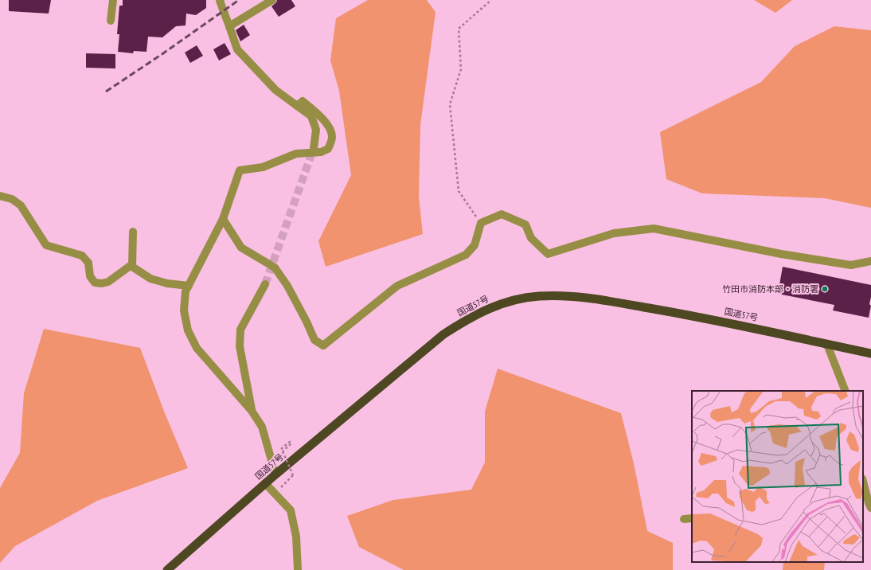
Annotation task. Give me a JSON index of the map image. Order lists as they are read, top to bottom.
{
  "streets": {
    "highway": ["国道57号"]
  },
  "places": ["竹田市消防本部・消防署"]
}
